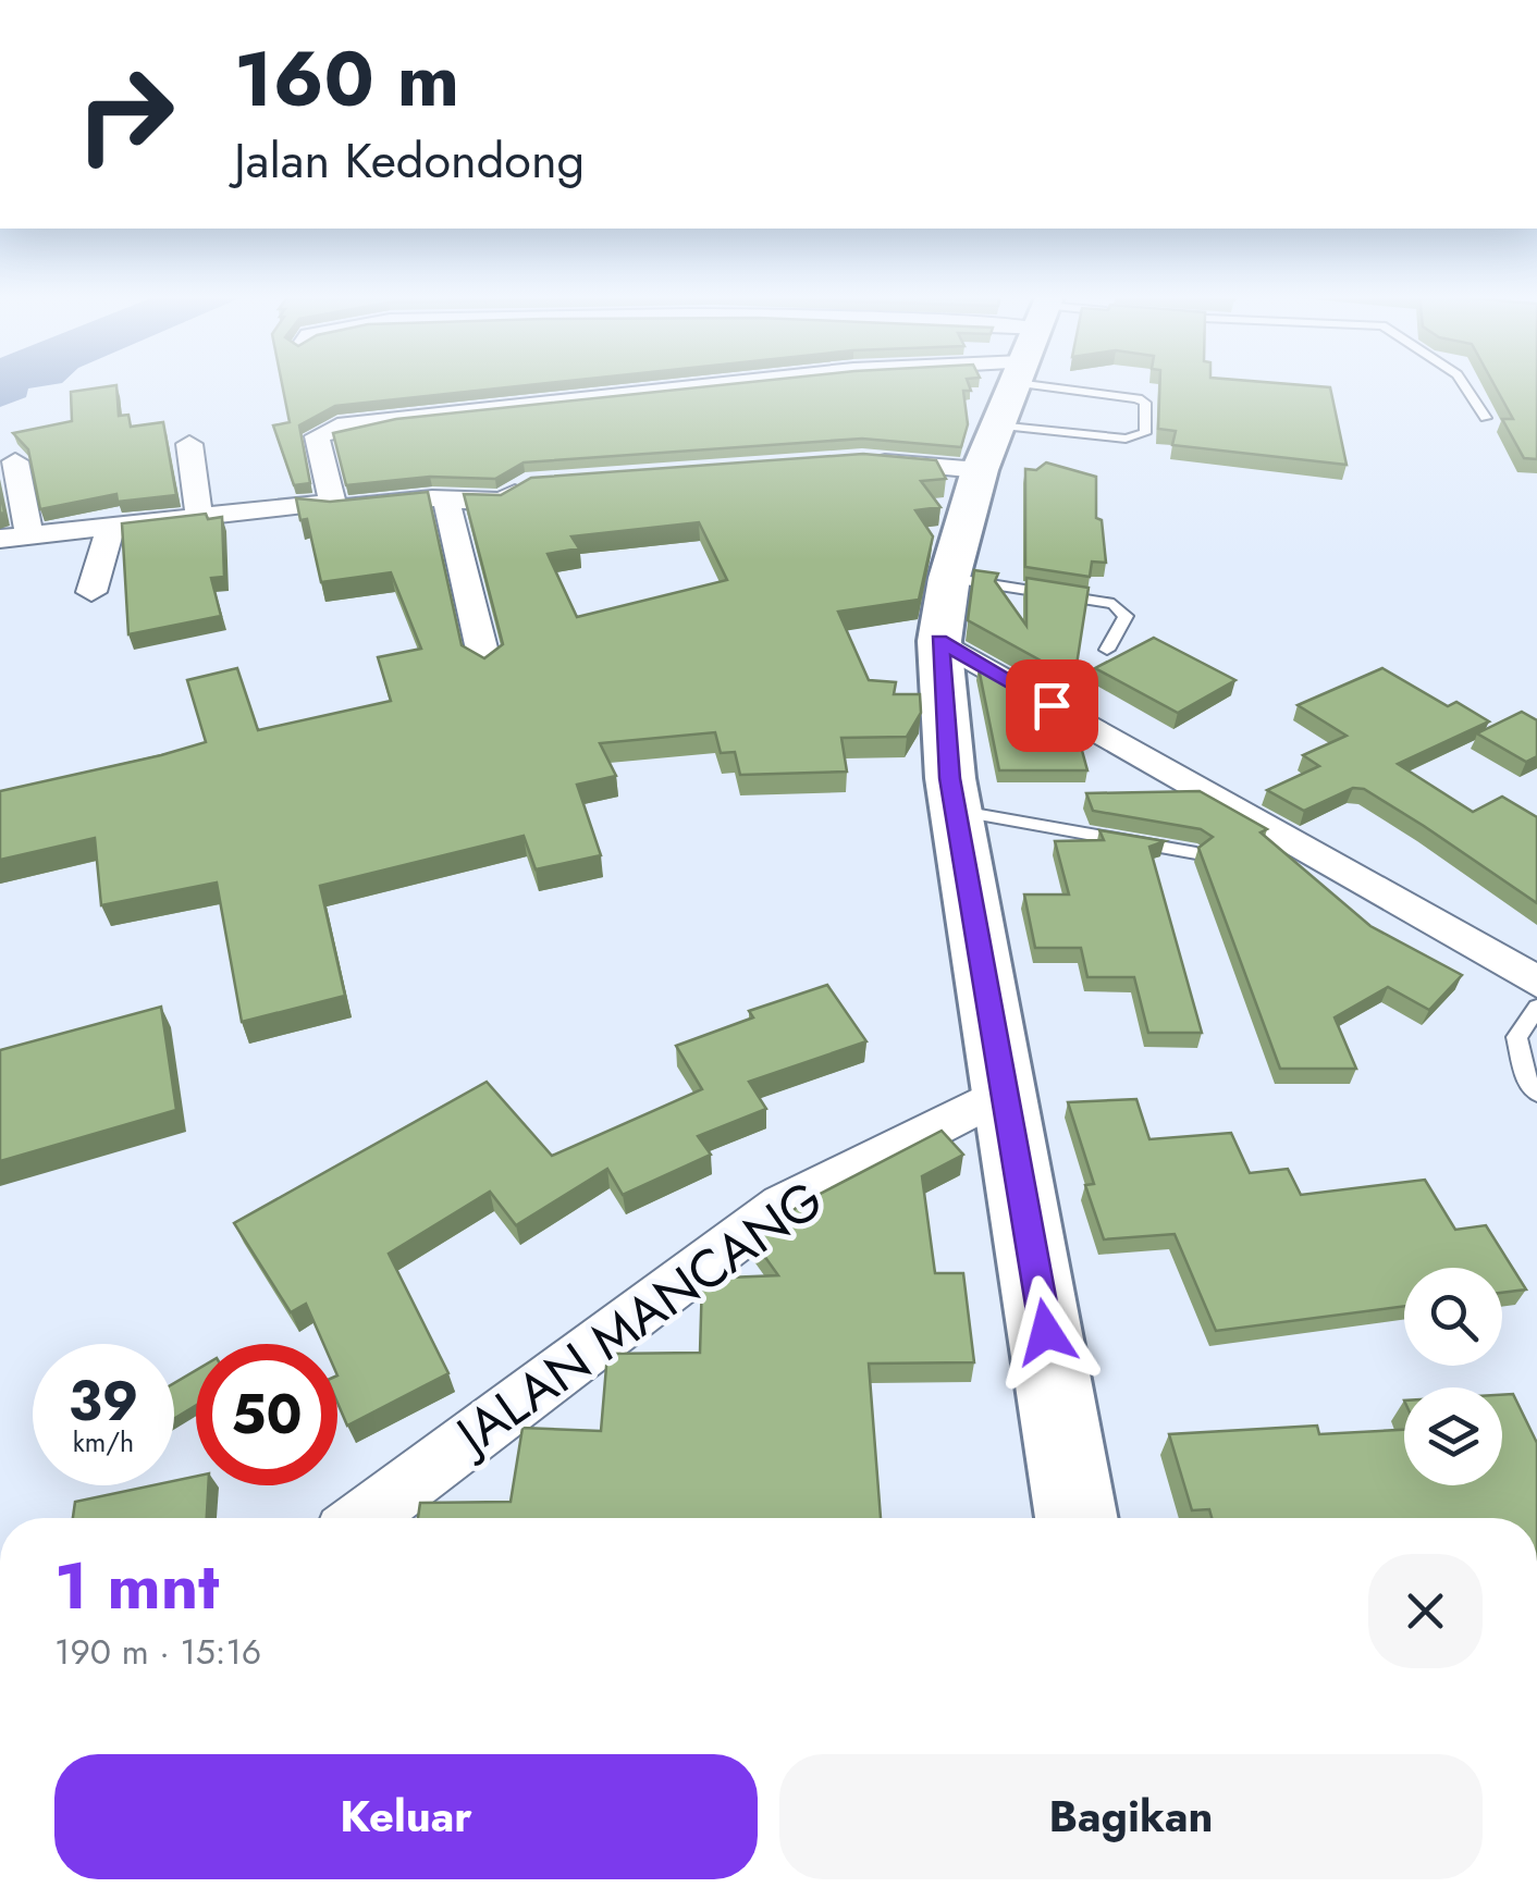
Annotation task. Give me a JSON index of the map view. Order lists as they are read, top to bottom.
{
  "streets": {
    "street": ["JALAN MANCANG"]
  },
  "page": {
    "turn": ["160 m", "Jalan Kedondong"],
    "speed": "39 km/h",
    "limit": "50",
    "heading": ["1 mnt", "190 m · 15:16"],
    "buttons": ["Keluar", "Bagikan"]
  }
}
